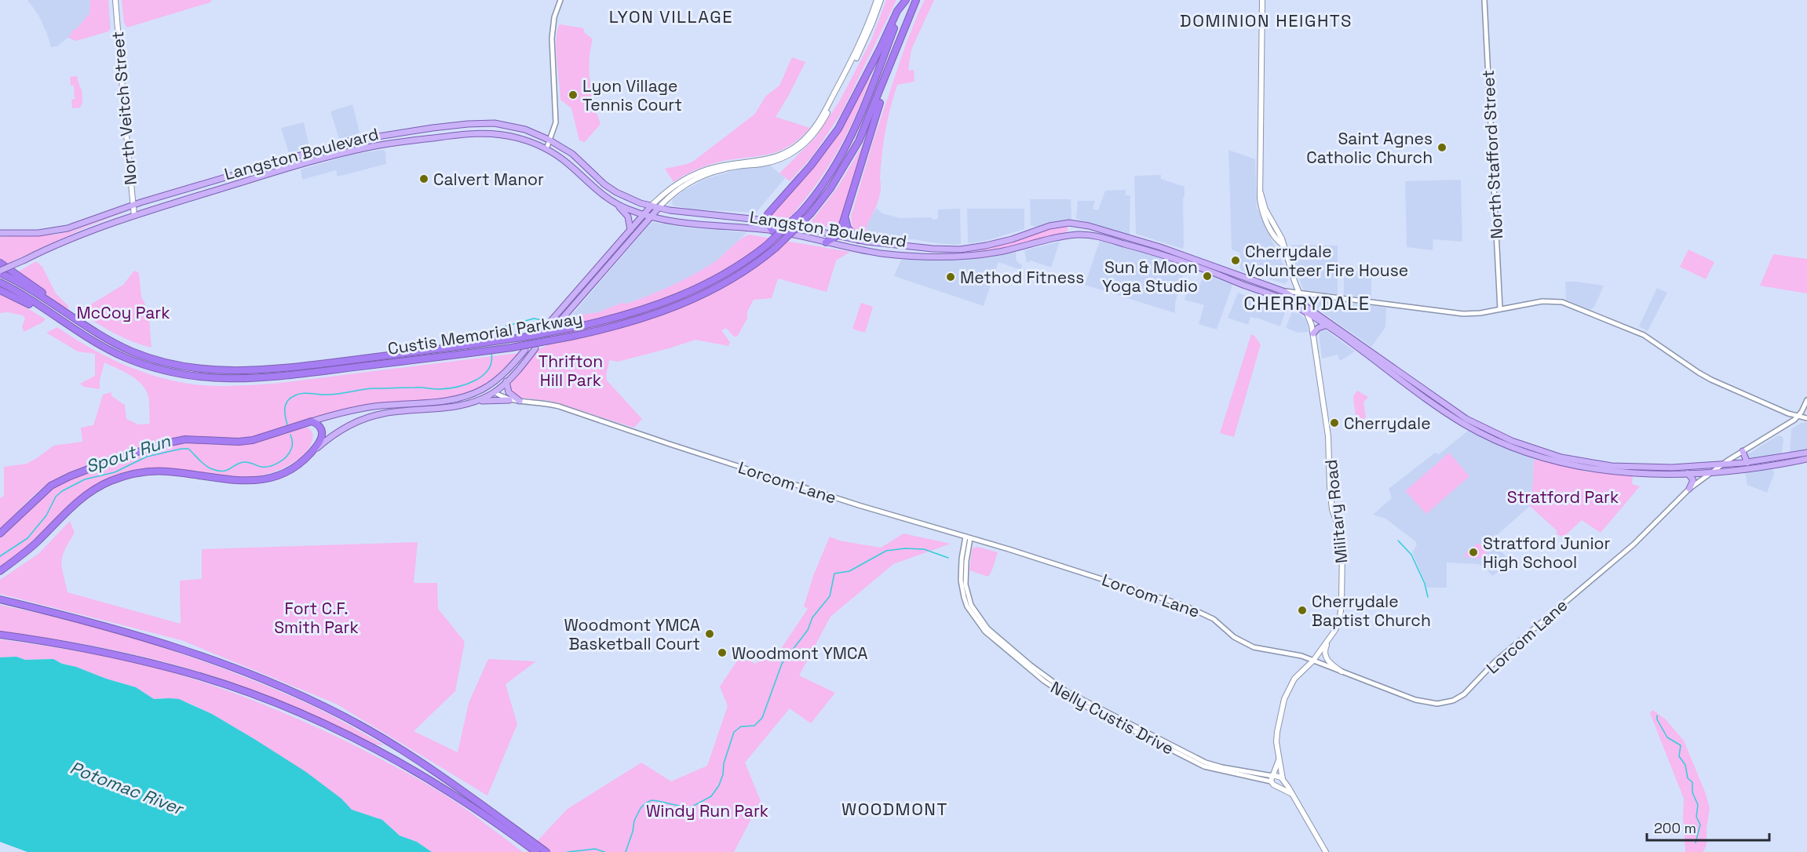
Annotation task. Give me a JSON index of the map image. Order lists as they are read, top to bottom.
{
  "streets": {
    "highway": ["Custis Memorial Parkway"],
    "main road": ["North Veitch Street", "Langston Boulevard", "Military Road"],
    "street": ["North Stafford Street", "Lorcom Lane", "Nelly Custis Drive"]
  },
  "crossings": [
    ["North Veitch Street", "Langston Boulevard"],
    ["Langston Boulevard", "Custis Memorial Parkway"],
    ["Langston Boulevard", "Lorcom Lane"],
    ["Langston Boulevard", "Military Road"],
    ["Lorcom Lane", "Military Road"],
    ["Lorcom Lane", "Nelly Custis Drive"],
    ["Military Road", "Nelly Custis Drive"]
  ],
  "districts": [
    "LYON VILLAGE",
    "DOMINION HEIGHTS",
    "CHERRYDALE",
    "WOODMONT"
  ],
  "water": ["Spout Run", "Potomac River"],
  "parks": [
    "McCoy Park",
    "Thrifton Hill Park",
    "Stratford Park",
    "Fort C.F. Smith Park",
    "Windy Run Park"
  ],
  "places": [
    "Lyon Village Tennis Court",
    "Saint Agnes Catholic Church",
    "Calvert Manor",
    "Cherrydale Volunteer Fire House",
    "Sun & Moon Yoga Studio",
    "Method Fitness",
    "Cherrydale",
    "Stratford Junior High School",
    "Cherrydale Baptist Church",
    "Woodmont YMCA Basketball Court",
    "Woodmont YMCA"
  ],
  "scale_bar": "200 m"
}
